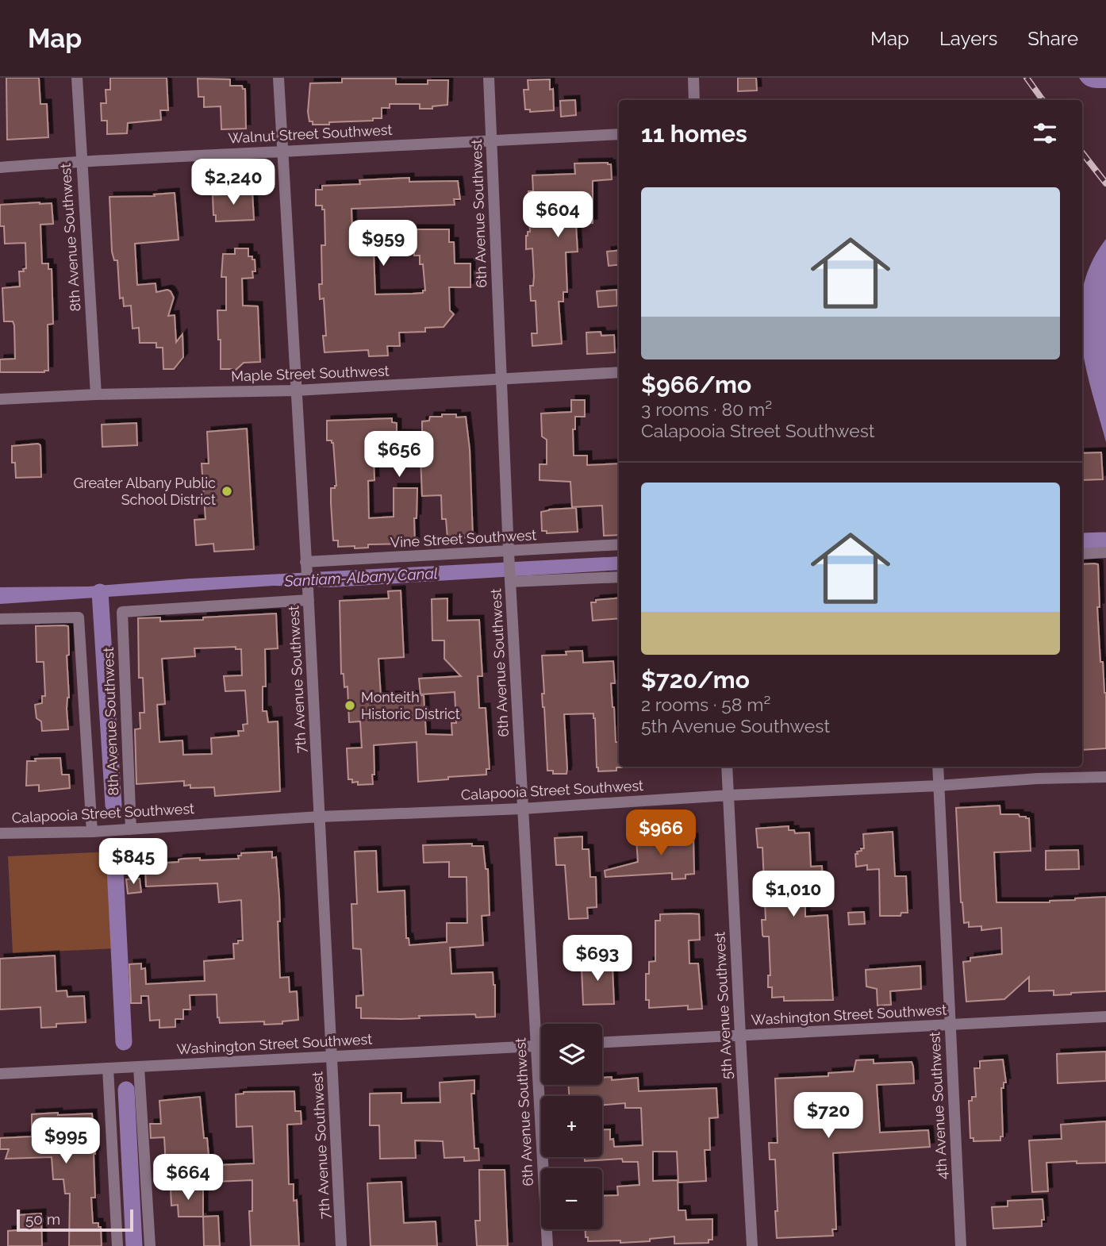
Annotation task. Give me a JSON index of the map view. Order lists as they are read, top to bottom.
{
  "streets": {
    "street": [
      "Walnut Street Southwest",
      "6th Avenue Southwest",
      "8th Avenue Southwest",
      "Maple Street Southwest",
      "Vine Street Southwest",
      "7th Avenue Southwest",
      "Calapooia Street Southwest",
      "5th Avenue Southwest",
      "Washington Street Southwest",
      "4th Avenue Southwest"
    ]
  },
  "crossings": [
    ["Walnut Street Southwest", "6th Avenue Southwest"],
    ["Walnut Street Southwest", "8th Avenue Southwest"],
    ["Walnut Street Southwest", "7th Avenue Southwest"],
    ["6th Avenue Southwest", "Maple Street Southwest"],
    ["6th Avenue Southwest", "Vine Street Southwest"],
    ["6th Avenue Southwest", "Calapooia Street Southwest"],
    ["6th Avenue Southwest", "Washington Street Southwest"],
    ["8th Avenue Southwest", "Maple Street Southwest"],
    ["8th Avenue Southwest", "7th Avenue Southwest"],
    ["8th Avenue Southwest", "Calapooia Street Southwest"],
    ["Maple Street Southwest", "7th Avenue Southwest"],
    ["Vine Street Southwest", "7th Avenue Southwest"],
    ["7th Avenue Southwest", "Calapooia Street Southwest"],
    ["7th Avenue Southwest", "Washington Street Southwest"],
    ["Calapooia Street Southwest", "5th Avenue Southwest"],
    ["Calapooia Street Southwest", "4th Avenue Southwest"],
    ["5th Avenue Southwest", "Washington Street Southwest"],
    ["Washington Street Southwest", "4th Avenue Southwest"]
  ],
  "water": ["Santiam-Albany Canal"],
  "places": ["Greater Albany Public School District", "Monteith Historic District"],
  "scale_bar": "50 m",
  "page": {
    "header": "Map",
    "nav": ["Map", "Layers", "Share"],
    "heading": "11 homes",
    "price": [
      "$2,240",
      "$604",
      "$959",
      "$656",
      "$966",
      "$845",
      "$1,010",
      "$693",
      "$720",
      "$995",
      "$664"
    ],
    "list": [
      {
        "name": "$966/mo",
        "note": "3 rooms · 80 m² · Calapooia Street Southwest"
      },
      {
        "name": "$720/mo",
        "note": "2 rooms · 58 m² · 5th Avenue Southwest"
      }
    ],
    "map_buttons": ["+", "−"],
    "scale": "50 m"
  }
}
